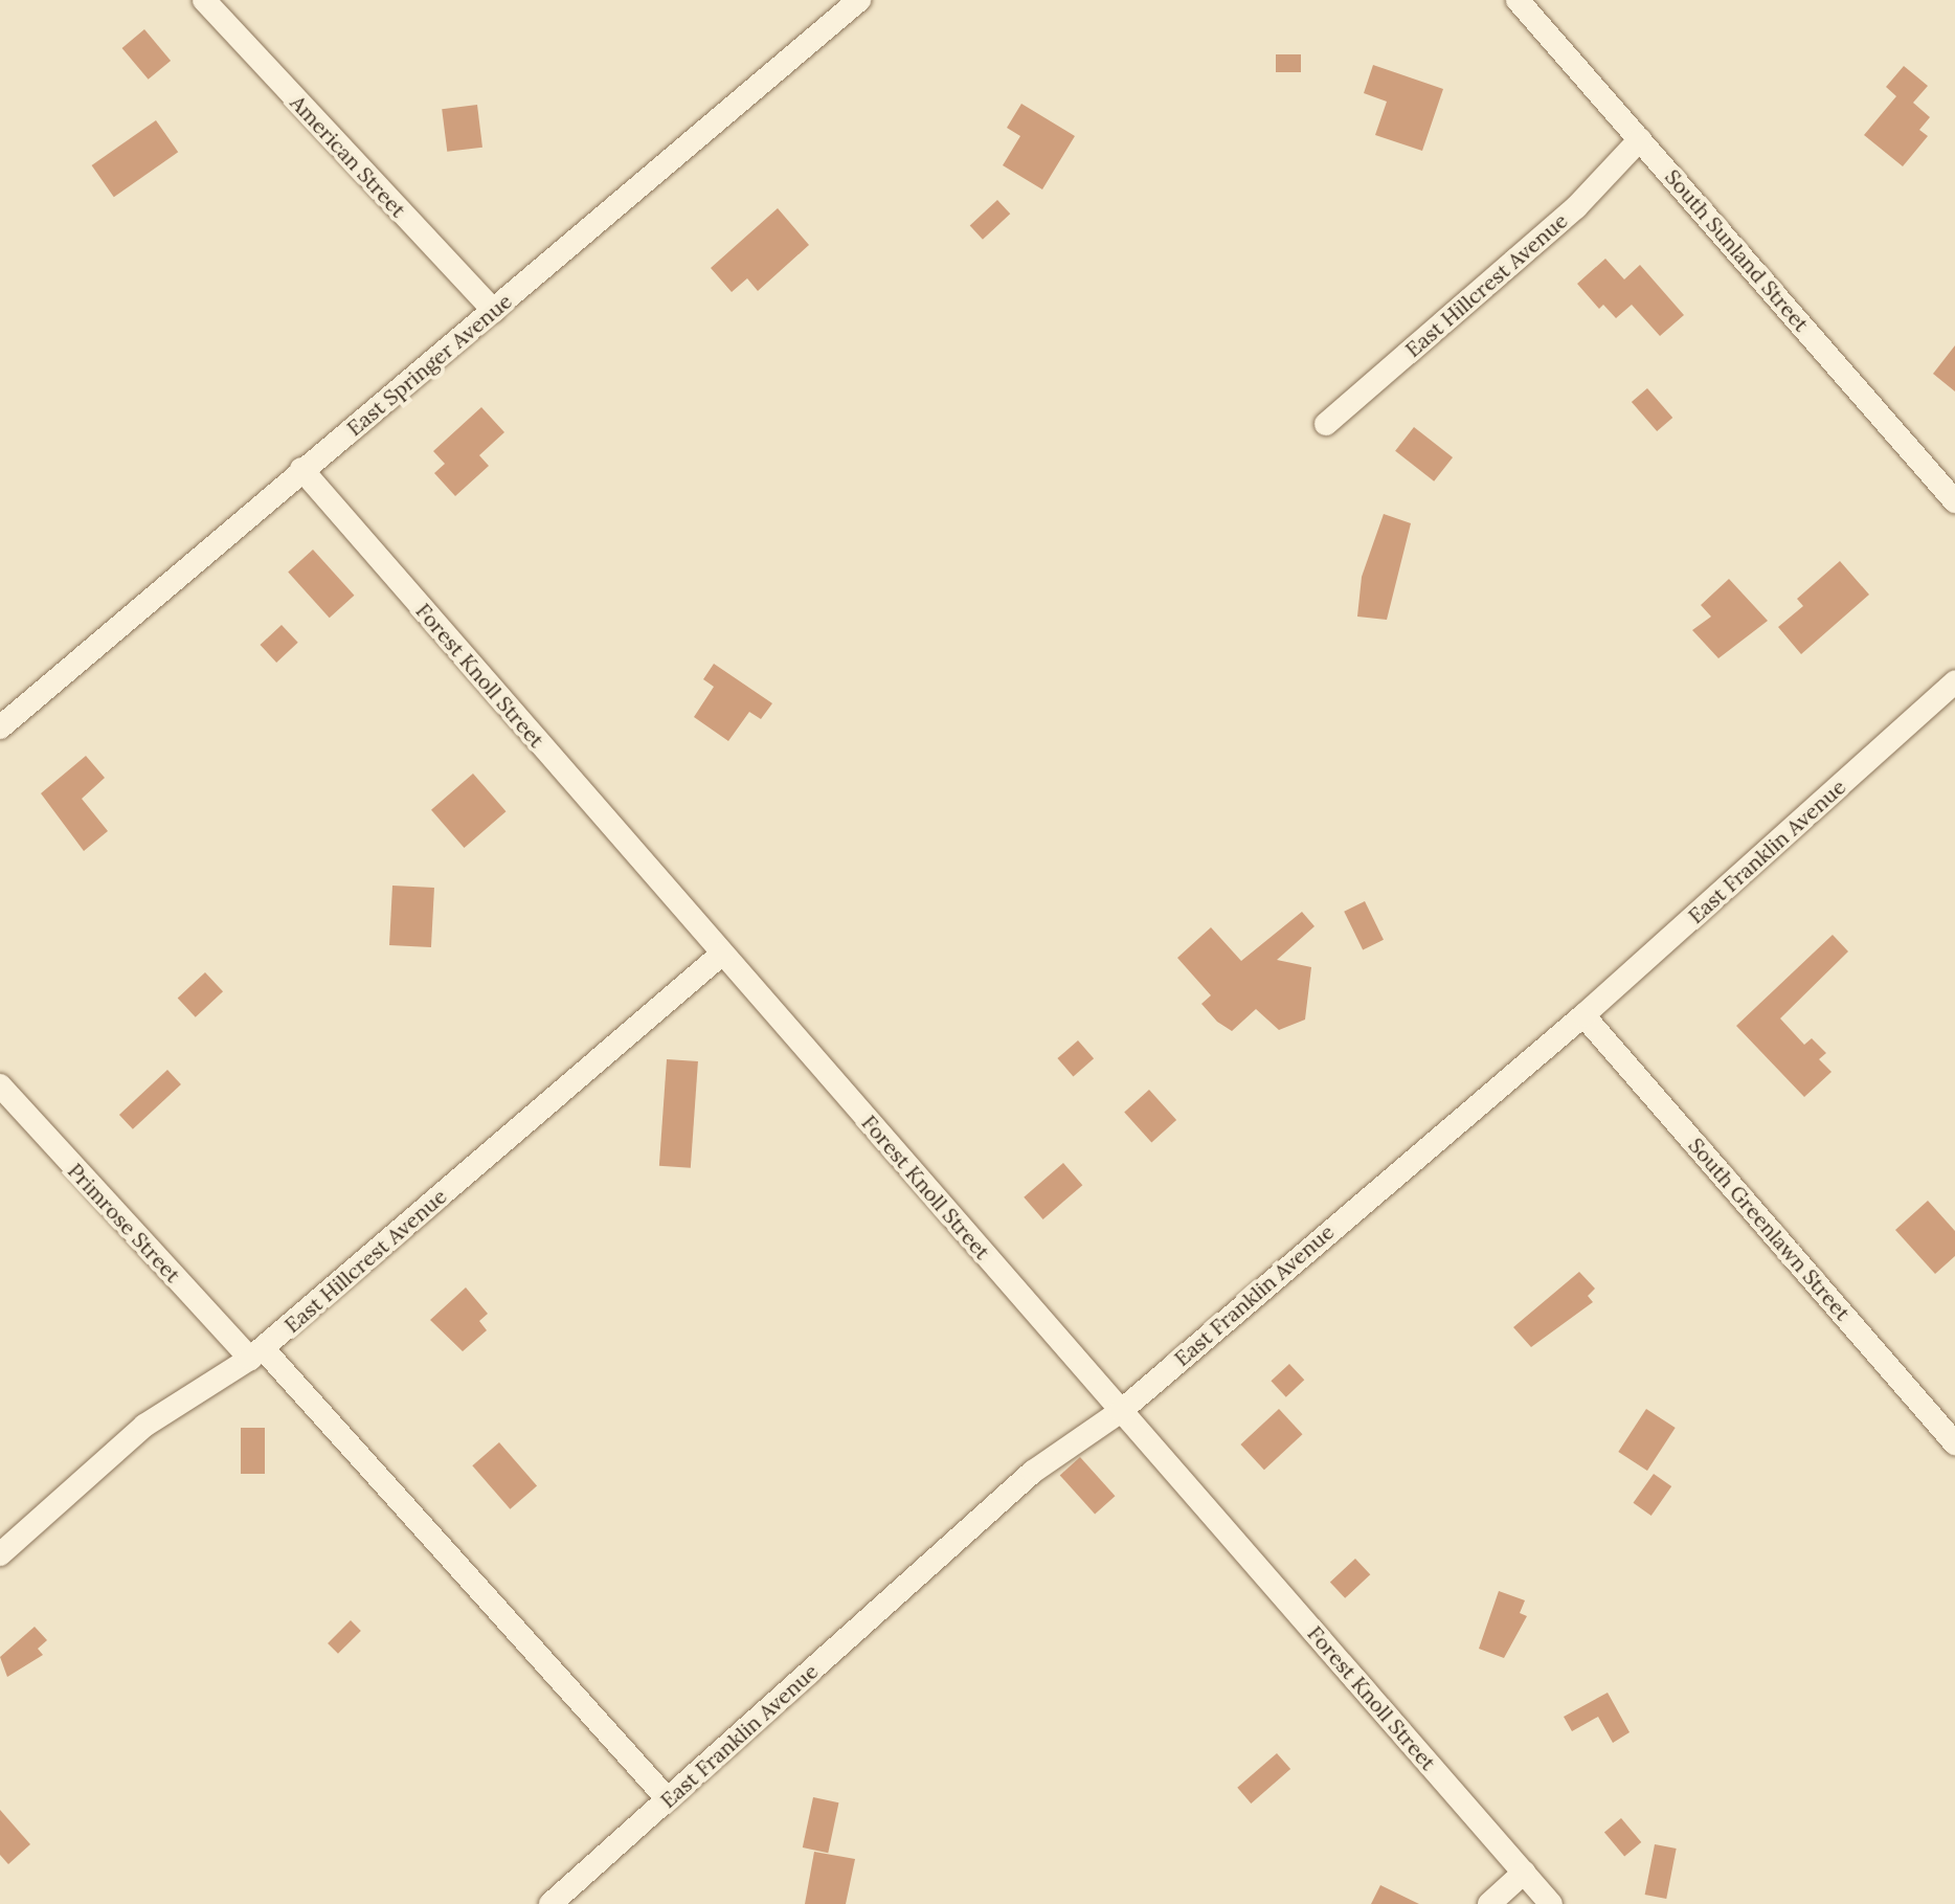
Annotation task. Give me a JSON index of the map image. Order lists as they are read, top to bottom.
{
  "streets": {
    "street": [
      "American Street",
      "South Sunland Street",
      "East Hillcrest Avenue",
      "East Springer Avenue",
      "Forest Knoll Street",
      "East Franklin Avenue",
      "Primrose Street",
      "South Greenlawn Street"
    ]
  },
  "crossings": [
    ["American Street", "East Springer Avenue"],
    ["South Sunland Street", "East Hillcrest Avenue"],
    ["East Hillcrest Avenue", "Forest Knoll Street"],
    ["East Hillcrest Avenue", "Primrose Street"],
    ["East Springer Avenue", "Forest Knoll Street"],
    ["Forest Knoll Street", "East Franklin Avenue"],
    ["East Franklin Avenue", "Primrose Street"],
    ["East Franklin Avenue", "South Greenlawn Street"]
  ]
}
